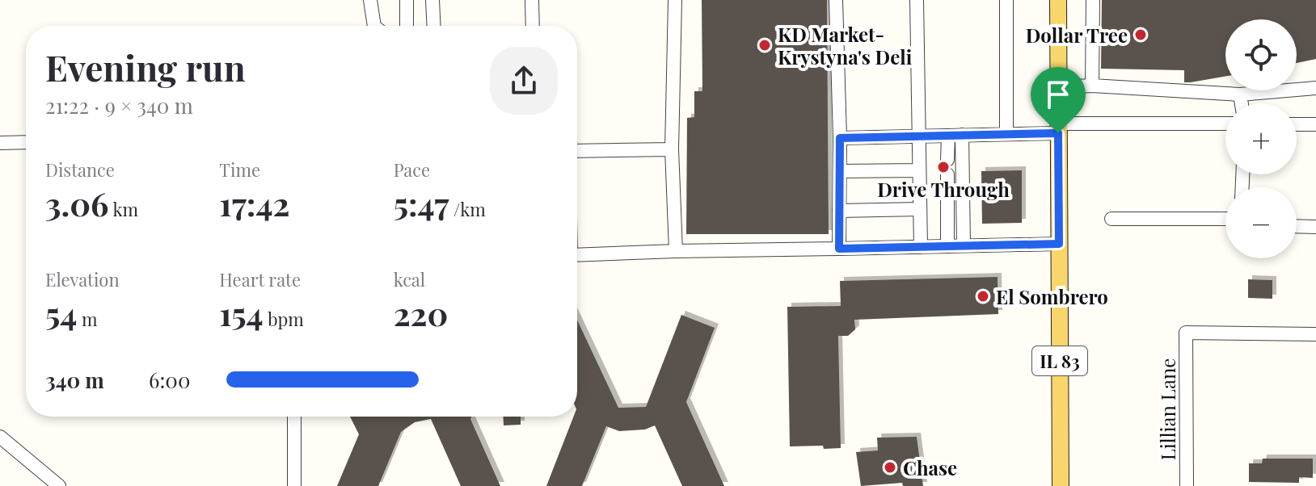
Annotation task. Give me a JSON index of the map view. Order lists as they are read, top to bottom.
{
  "streets": {
    "main road": ["IL 83"],
    "street": ["Lillian Lane"]
  },
  "places": [
    "Dollar Tree",
    "KD Market- Krystyna's Deli",
    "Drive Through",
    "El Sombrero",
    "Chase"
  ],
  "page": {
    "map_buttons": ["+", "−"],
    "heading": ["Evening run", "21:22 · 9 × 340 m"],
    "stats": [
      ["Distance", "3.06 km"],
      ["Time", "17:42"],
      ["Pace", "5:47 /km"],
      ["Elevation", "54 m"],
      ["Heart rate", "154 bpm"],
      ["kcal", "220"]
    ],
    "list": [
      {
        "name": "340 m",
        "note": "6:00"
      }
    ]
  }
}
